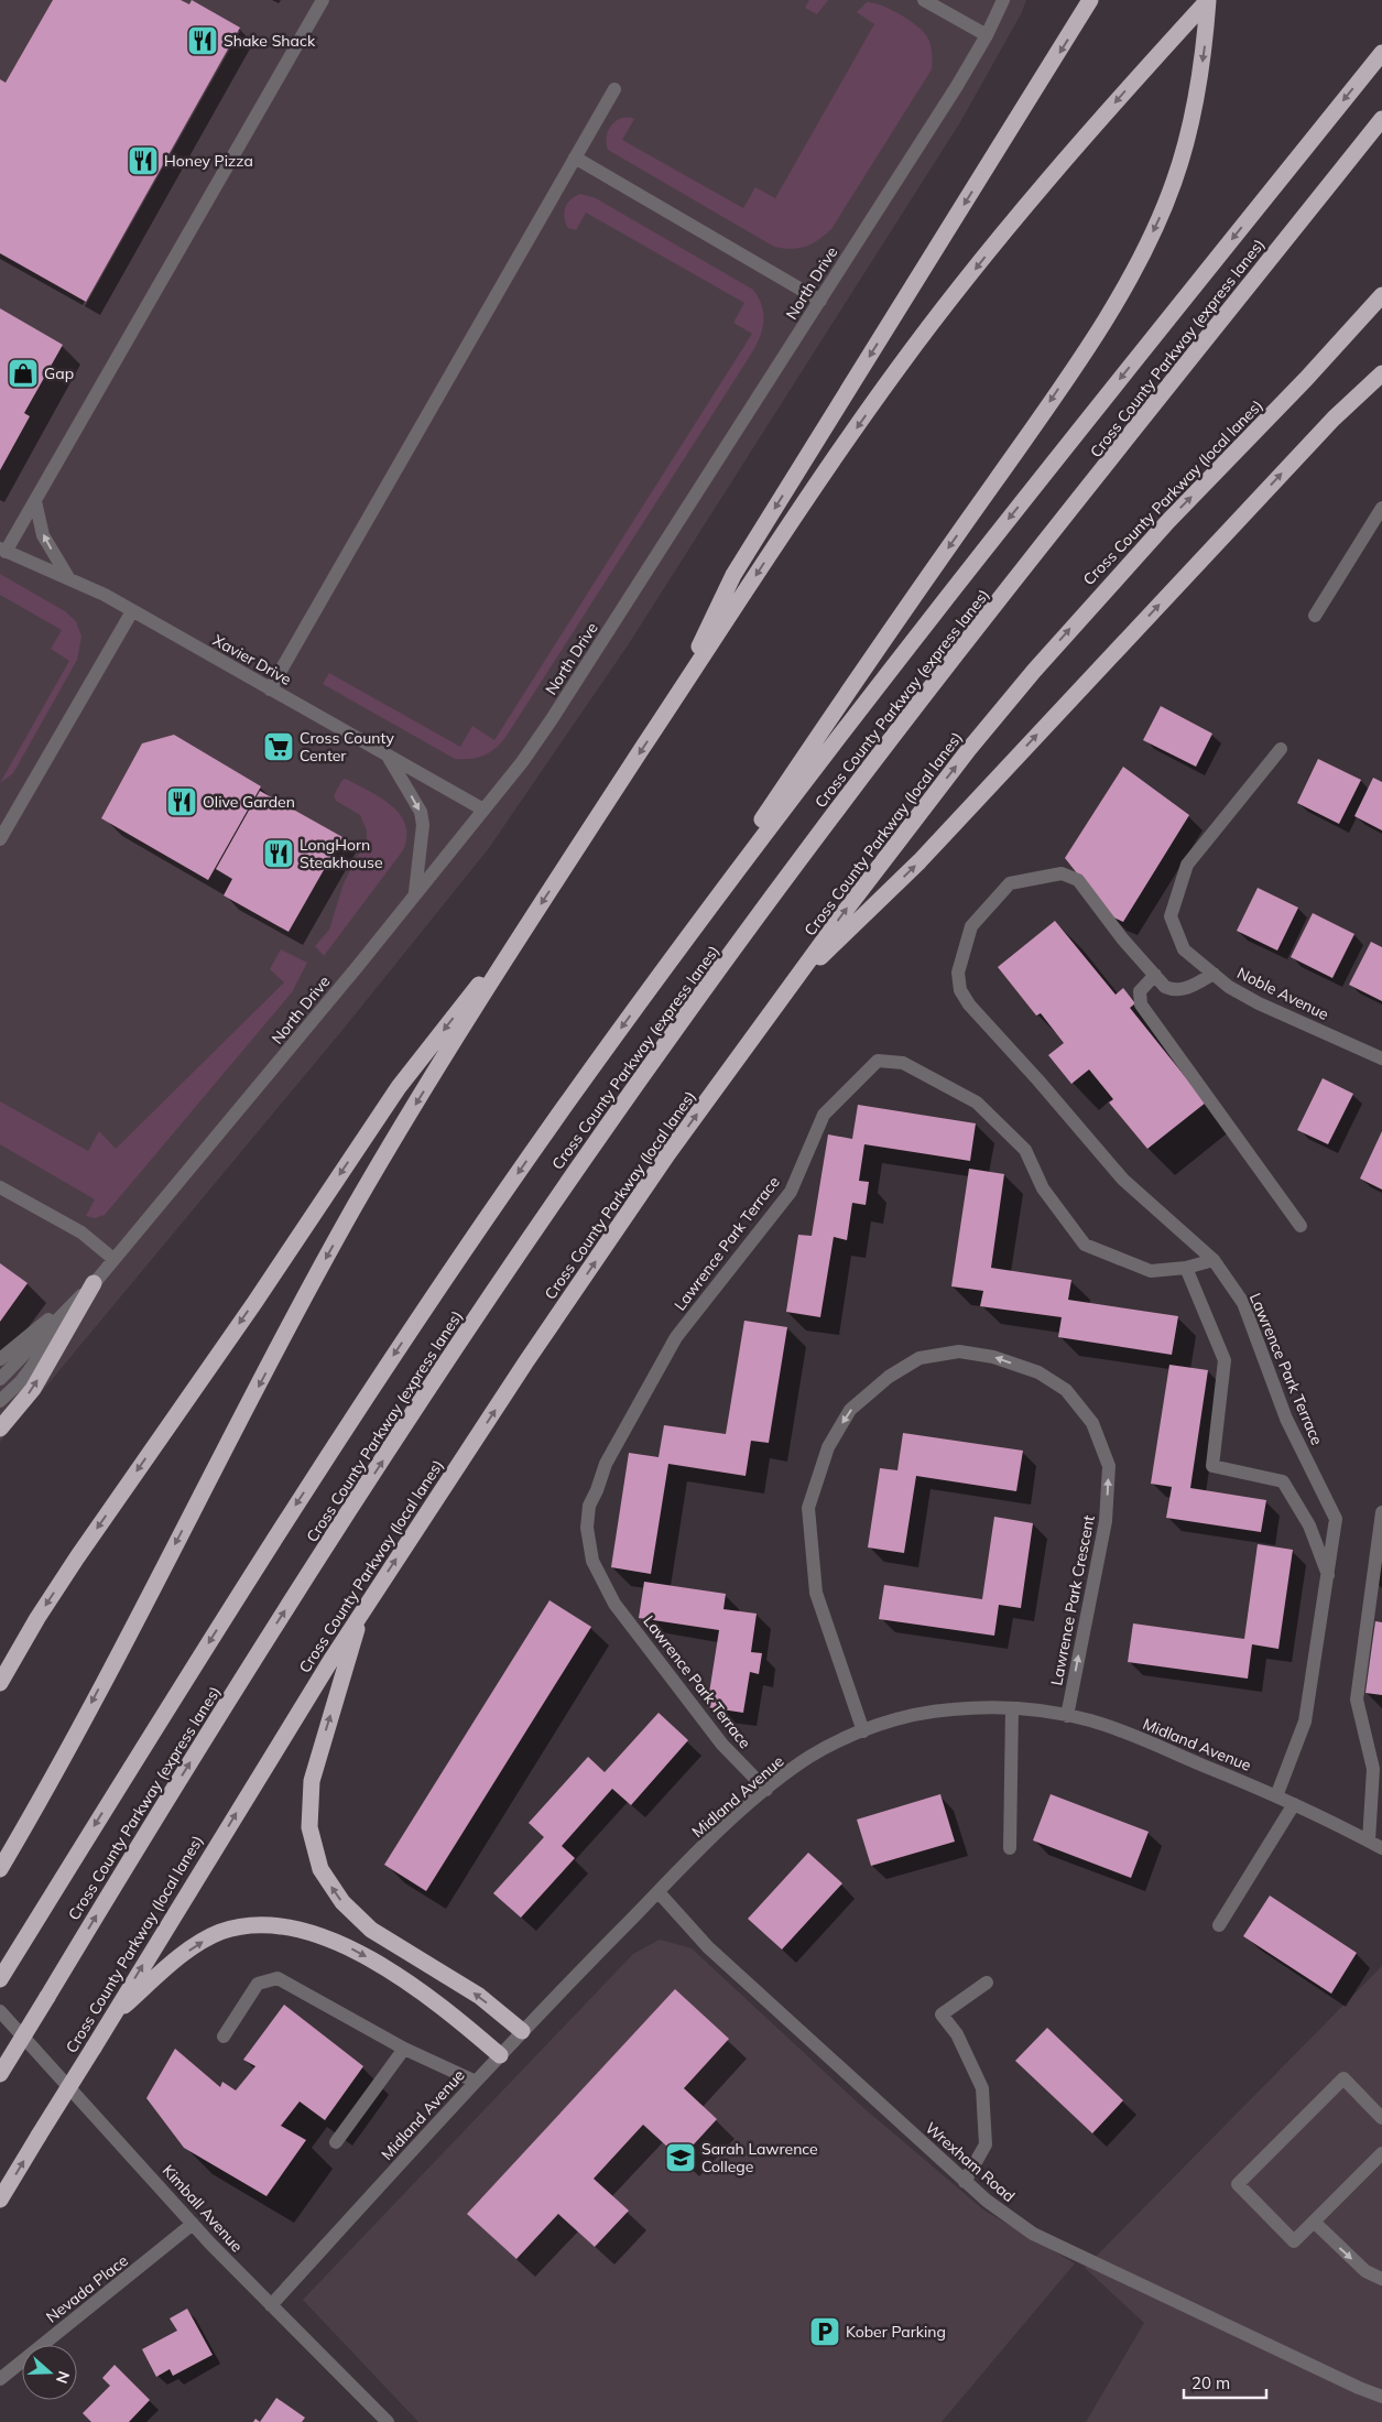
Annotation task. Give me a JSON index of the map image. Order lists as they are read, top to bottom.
{
  "streets": {
    "highway": ["Cross County Parkway (express lanes)", "Cross County Parkway (local lanes)"],
    "street": [
      "North Drive",
      "Xavier Drive",
      "Noble Avenue",
      "Lawrence Park Terrace",
      "Lawrence Park Crescent",
      "Midland Avenue",
      "Wrexham Road",
      "Kimball Avenue",
      "Nevada Place"
    ]
  },
  "crossings": [
    ["North Drive", "Xavier Drive"],
    ["Lawrence Park Terrace", "Midland Avenue"],
    ["Lawrence Park Crescent", "Midland Avenue"],
    ["Midland Avenue", "Wrexham Road"],
    ["Midland Avenue", "Kimball Avenue"],
    ["Kimball Avenue", "Nevada Place"]
  ],
  "places": {
    "restaurant": [
      "Shake Shack",
      "Honey Pizza",
      "Olive Garden",
      "LongHorn Steakhouse"
    ],
    "shop": ["Gap"],
    "supermarket": ["Cross County Center"],
    "school or university": ["Sarah Lawrence College"],
    "parking": ["Kober Parking"]
  },
  "scale_bar": "20 m",
  "north": "right"
}
